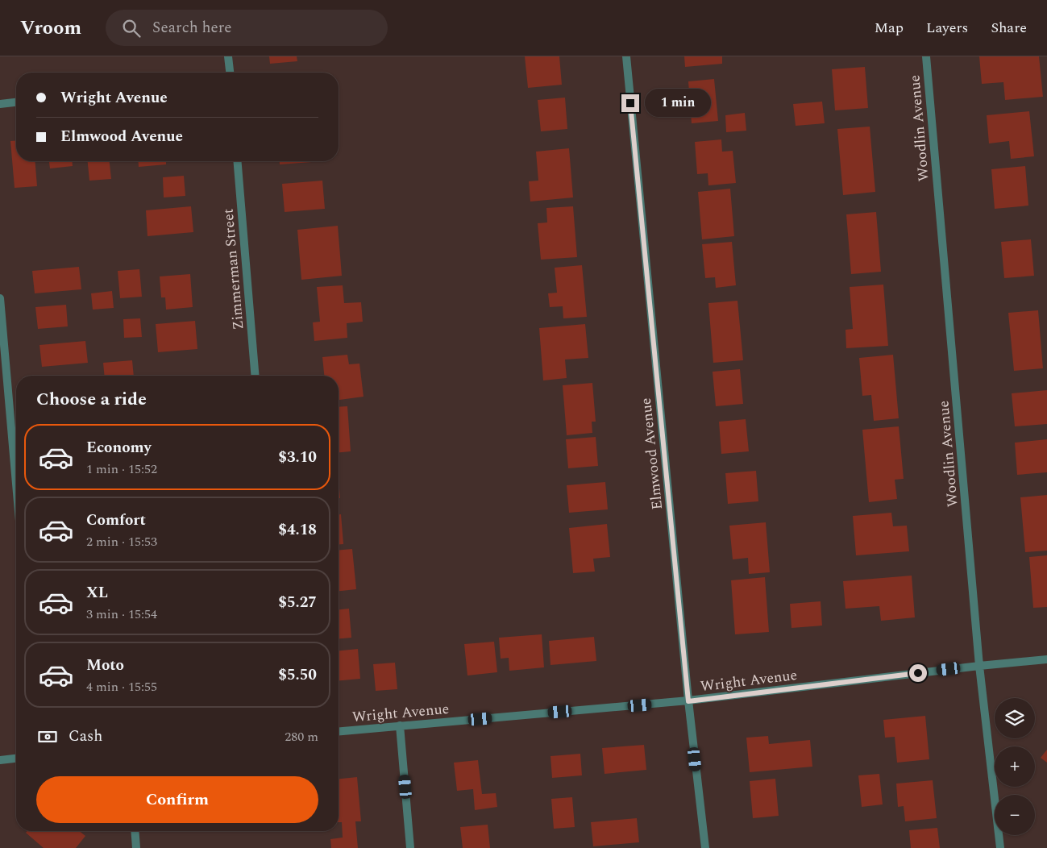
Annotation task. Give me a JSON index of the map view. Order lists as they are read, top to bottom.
{
  "streets": {
    "street": [
      "Woodlin Avenue",
      "Zimmerman Street",
      "Elmwood Avenue",
      "Wright Avenue"
    ]
  },
  "crossings": [
    ["Woodlin Avenue", "Wright Avenue"],
    ["Elmwood Avenue", "Wright Avenue"]
  ],
  "page": {
    "header": "Vroom",
    "search": "Search here",
    "nav": ["Map", "Layers", "Share"],
    "banner": ["Wright Avenue", "Elmwood Avenue"],
    "bubble": "1 min",
    "heading": "Choose a ride",
    "list": [
      {
        "name": "Economy",
        "note": "1 min · 15:52",
        "value": "$3.10"
      },
      {
        "name": "Comfort",
        "note": "2 min · 15:53",
        "value": "$4.18"
      },
      {
        "name": "XL",
        "note": "3 min · 15:54",
        "value": "$5.27"
      },
      {
        "name": "Moto",
        "note": "4 min · 15:55",
        "value": "$5.50"
      }
    ],
    "map_buttons": ["+", "−"],
    "pay": ["Cash", "280 m"],
    "buttons": "Confirm"
  }
}
